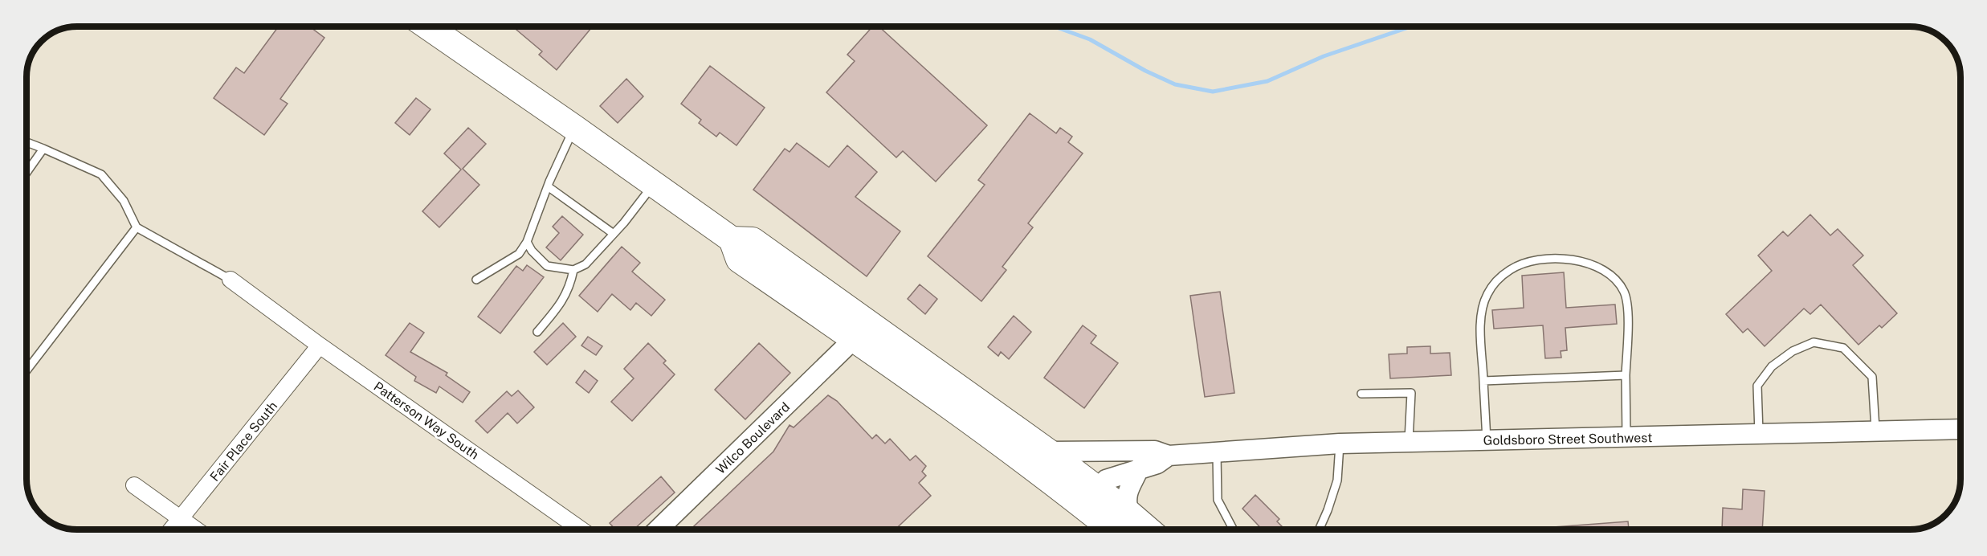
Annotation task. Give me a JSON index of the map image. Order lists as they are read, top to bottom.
{
  "streets": {
    "street": [
      "Patterson Way South",
      "Wilco Boulevard",
      "Goldsboro Street Southwest",
      "Fair Place South"
    ]
  },
  "crossings": [
    ["Patterson Way South", "Fair Place South"]
  ]
}
